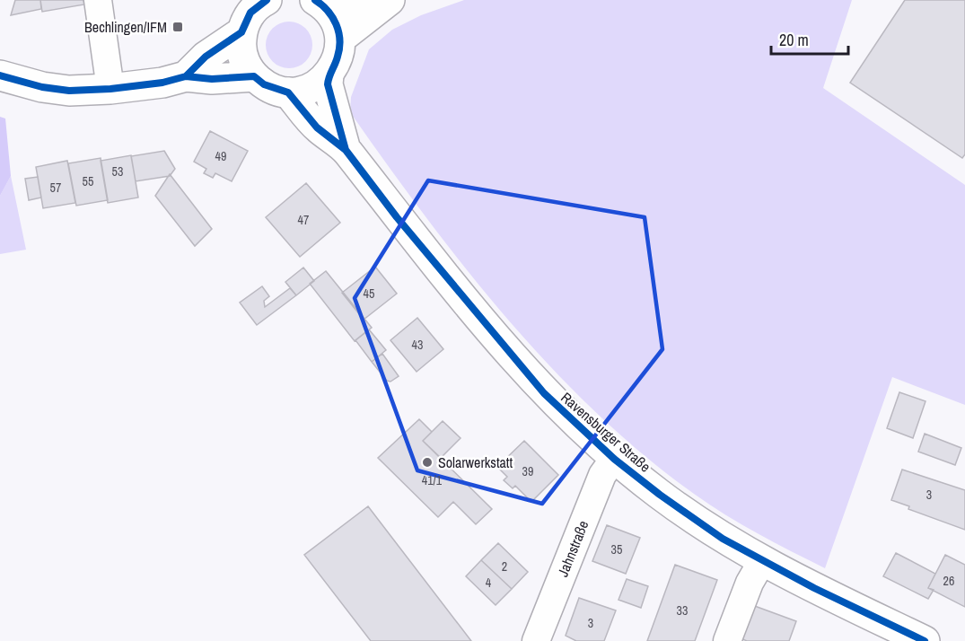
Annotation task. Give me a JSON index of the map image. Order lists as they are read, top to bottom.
{
  "streets": {
    "street": ["Ravensburger Straße", "Jahnstraße"]
  },
  "crossings": [
    ["Ravensburger Straße", "Jahnstraße"]
  ],
  "places": {
    "transit": ["Bechlingen/IFM"],
    "other": ["Solarwerkstatt"]
  },
  "house_numbers": [
    "49",
    "53",
    "55",
    "57",
    "47",
    "45",
    "43",
    "39",
    "41/1",
    "3",
    "35",
    "2",
    "26",
    "4",
    "33",
    "3"
  ],
  "scale_bar": "20 m"
}
